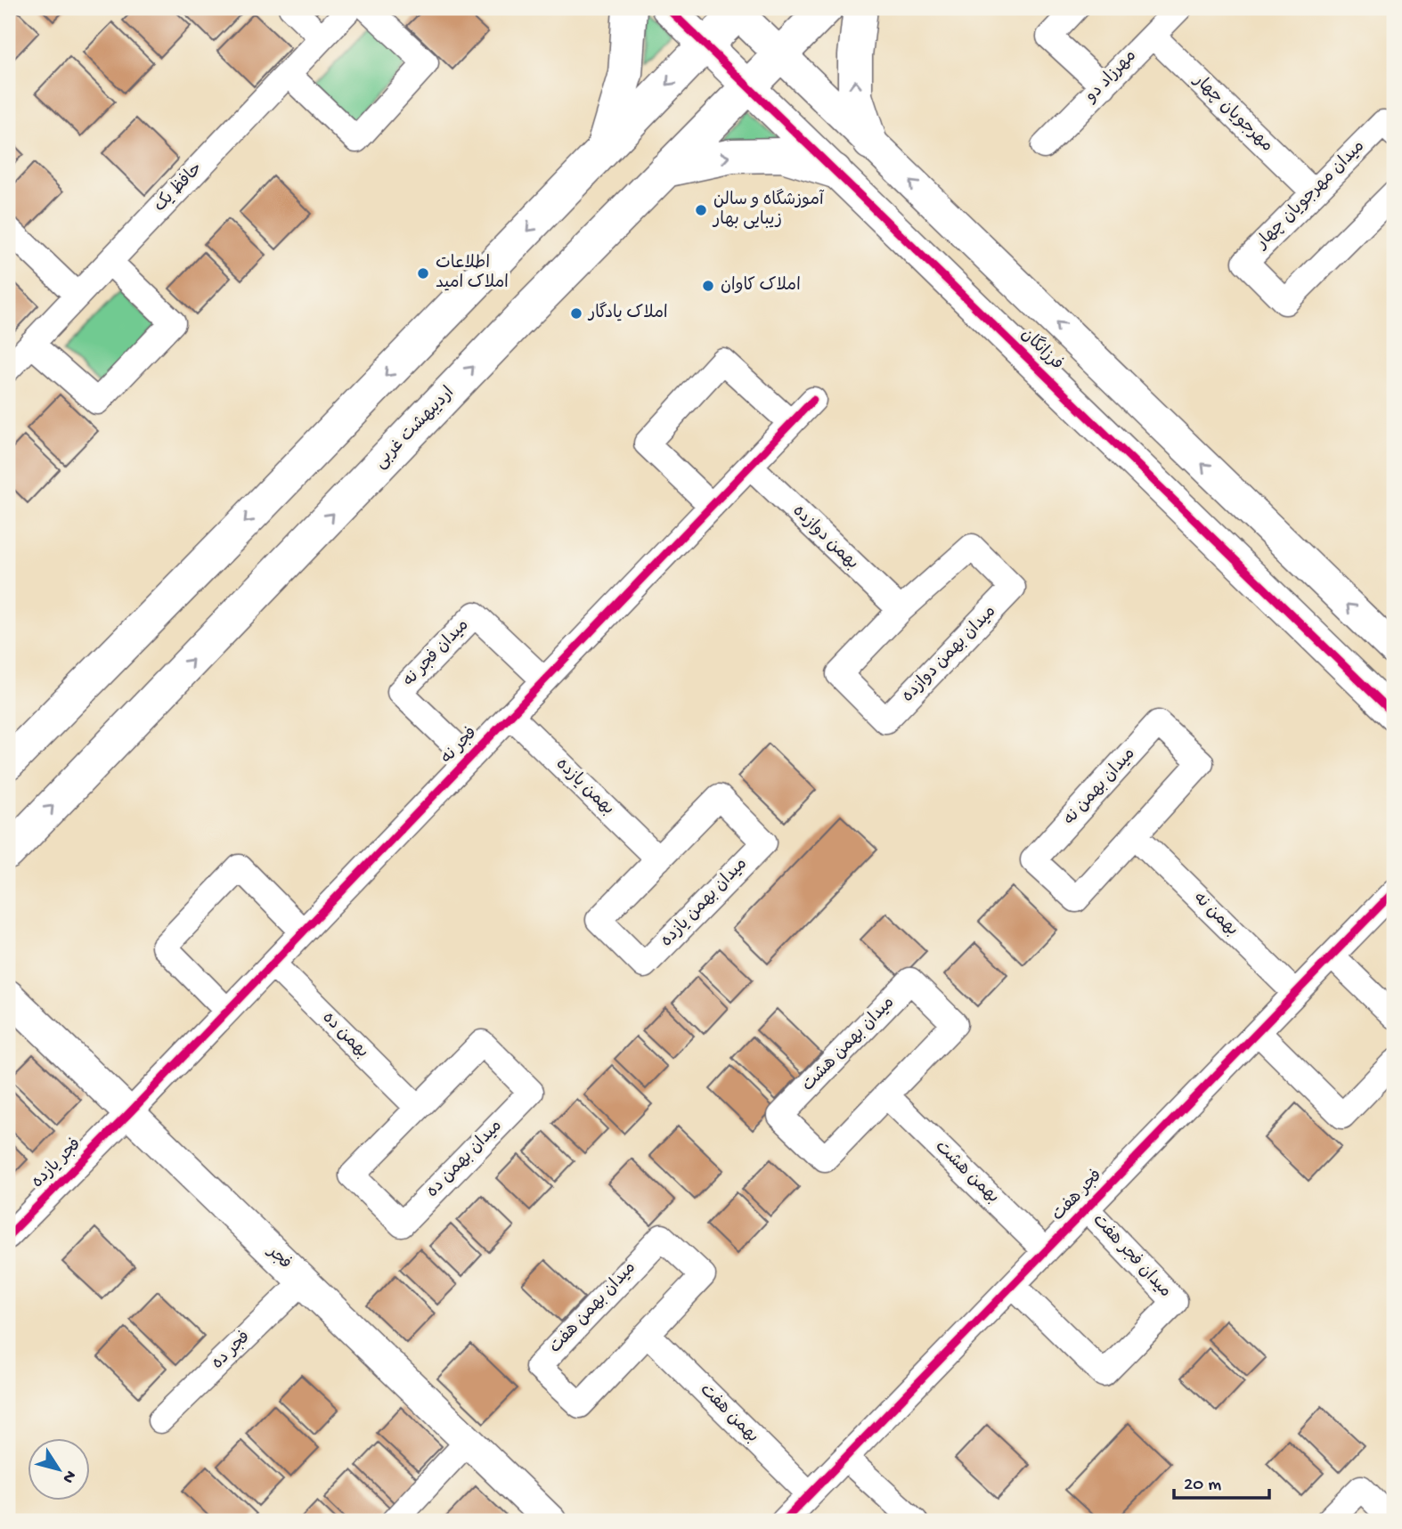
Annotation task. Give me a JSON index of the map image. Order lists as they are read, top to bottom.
{
  "streets": {
    "main road": ["اردیبهشت غربی"],
    "street": [
      "مهرزاد دو",
      "مهرجویان چهار",
      "حافظ یک",
      "میدان مهرجویان چهار",
      "فرزانگان",
      "بهمن دوازده",
      "میدان فجر نه",
      "میدان بهمن دوازده",
      "فجر نه",
      "بهمن یازده",
      "میدان بهمن نه",
      "میدان بهمن یازده",
      "بهمن نه",
      "بهمن ده",
      "میدان بهمن هشت",
      "میدان بهمن ده",
      "فجر یازده",
      "بهمن هشت",
      "فجر هفت",
      "میدان فجر هفت",
      "فجر",
      "میدان بهمن هفت",
      "فجر ده",
      "بهمن هفت"
    ]
  },
  "crossings": [
    ["مهرزاد دو", "مهرجویان چهار"],
    ["مهرجویان چهار", "میدان مهرجویان چهار"],
    ["فرزانگان", "اردیبهشت غربی"],
    ["بهمن دوازده", "میدان بهمن دوازده"],
    ["بهمن دوازده", "فجر نه"],
    ["میدان فجر نه", "فجر نه"],
    ["فجر نه", "بهمن یازده"],
    ["فجر نه", "بهمن ده"],
    ["فجر نه", "فجر یازده"],
    ["فجر نه", "فجر"],
    ["بهمن یازده", "میدان بهمن یازده"],
    ["میدان بهمن نه", "بهمن نه"],
    ["بهمن نه", "فجر هفت"],
    ["بهمن ده", "میدان بهمن ده"],
    ["میدان بهمن هشت", "بهمن هشت"],
    ["فجر یازده", "فجر"],
    ["بهمن هشت", "فجر هفت"],
    ["فجر هفت", "میدان فجر هفت"],
    ["فجر هفت", "بهمن هفت"],
    ["فجر", "فجر ده"],
    ["میدان بهمن هفت", "بهمن هفت"]
  ],
  "places": [
    "آموزشگاه و سالن زیبایی بهار",
    "اطلاعات املاک امید",
    "املاک کاوان",
    "املاک یادگار"
  ],
  "scale_bar": "20 m",
  "north": "bottom right"
}
